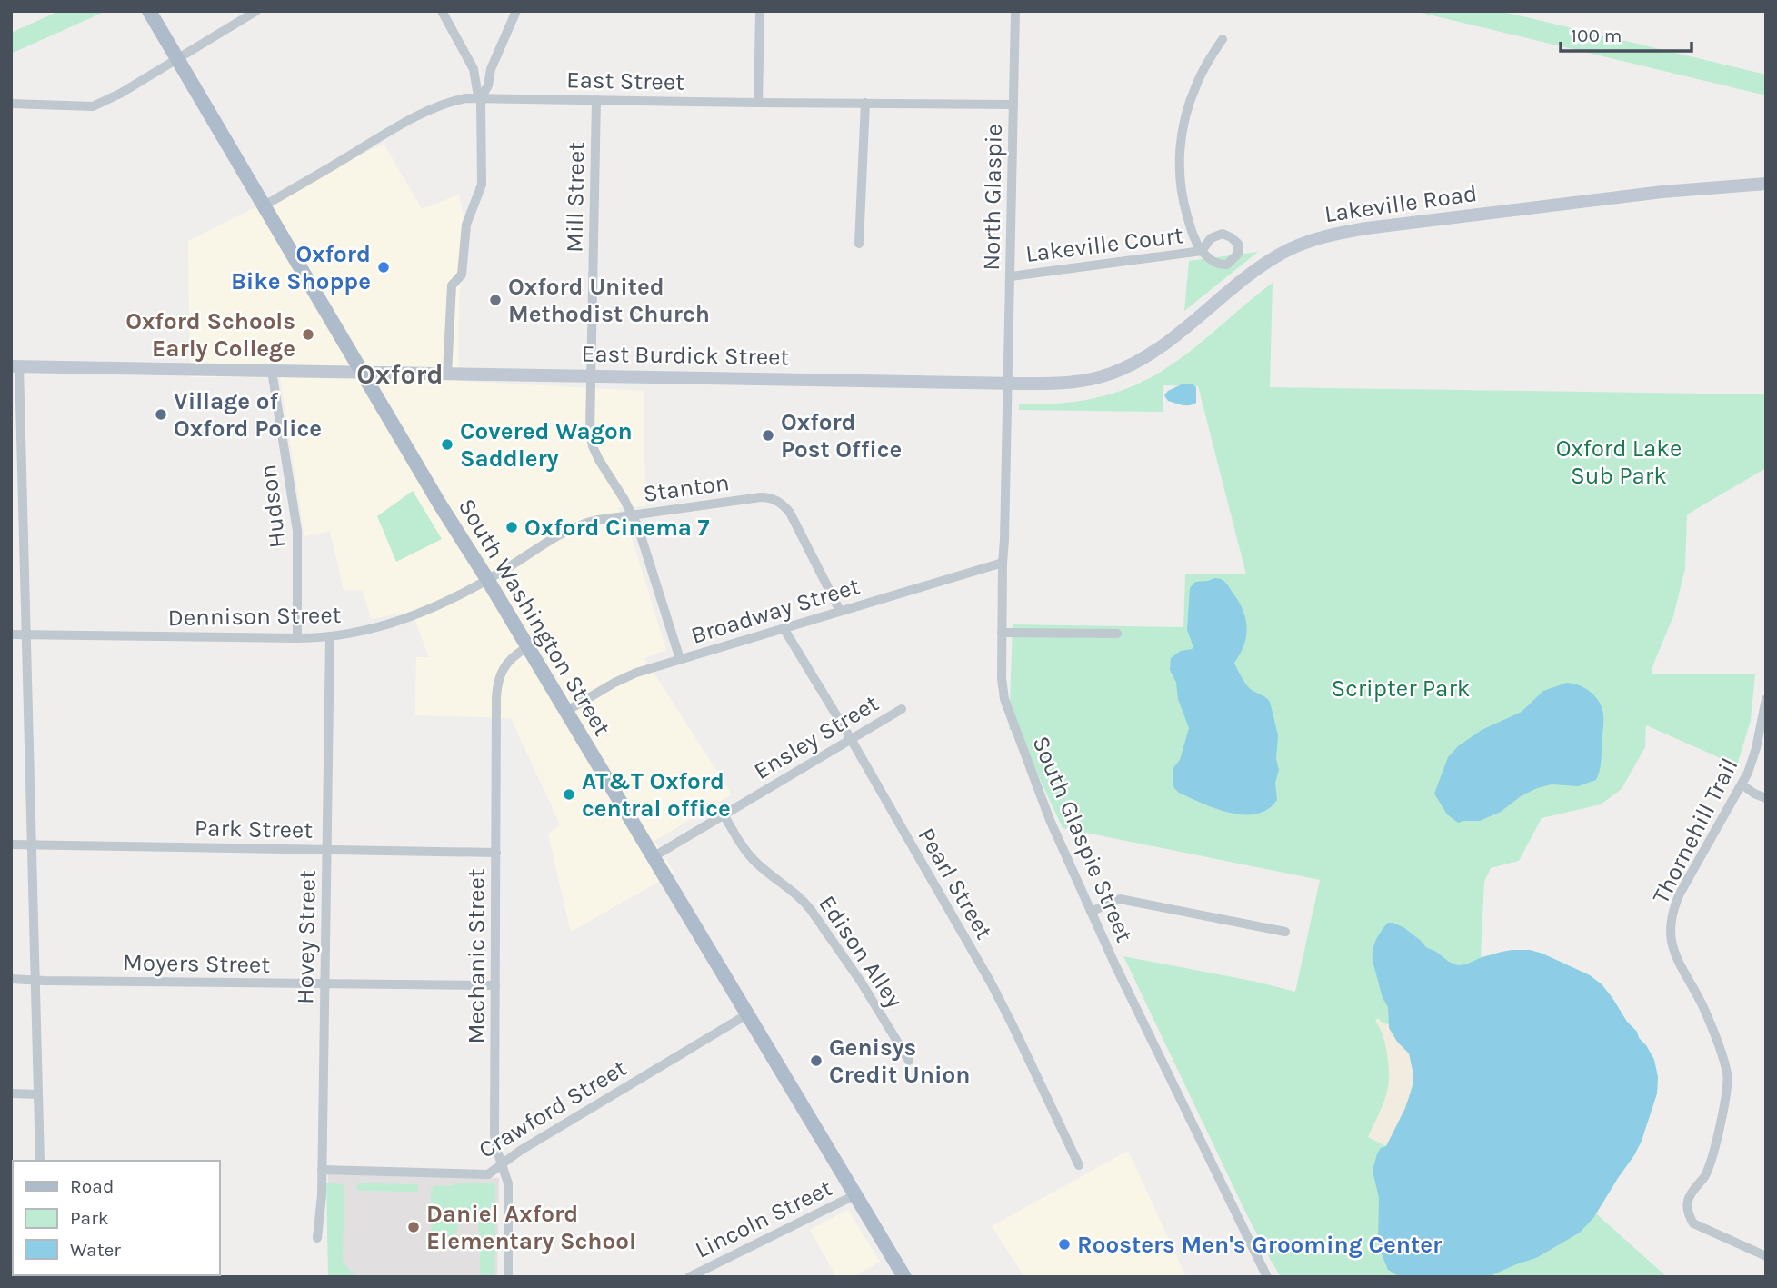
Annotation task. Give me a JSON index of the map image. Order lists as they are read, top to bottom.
{
  "streets": {
    "main road": ["Lakeville Road", "East Burdick Street", "South Washington Street"],
    "street": [
      "East Street",
      "Mill Street",
      "North Glaspie",
      "Lakeville Court",
      "Stanton",
      "Hudson",
      "Broadway Street",
      "Dennison Street",
      "Ensley Street",
      "Park Street",
      "Thornehill Trail",
      "South Glaspie Street",
      "Pearl Street",
      "Hovey Street",
      "Edison Alley",
      "Mechanic Street",
      "Moyers Street",
      "Crawford Street",
      "Lincoln Street"
    ]
  },
  "crossings": [
    ["East Street", "Mill Street"],
    ["East Street", "North Glaspie"],
    ["East Street", "South Washington Street"],
    ["Mill Street", "East Burdick Street"],
    ["Mill Street", "Stanton"],
    ["Mill Street", "Broadway Street"],
    ["North Glaspie", "Lakeville Road"],
    ["North Glaspie", "Lakeville Court"],
    ["North Glaspie", "East Burdick Street"],
    ["North Glaspie", "South Glaspie Street"],
    ["Lakeville Road", "East Burdick Street"],
    ["Lakeville Road", "South Glaspie Street"],
    ["East Burdick Street", "Hudson"],
    ["East Burdick Street", "South Washington Street"],
    ["East Burdick Street", "South Glaspie Street"],
    ["Stanton", "Broadway Street"],
    ["Stanton", "Dennison Street"],
    ["Stanton", "South Washington Street"],
    ["Hudson", "Dennison Street"],
    ["Broadway Street", "South Washington Street"],
    ["Broadway Street", "South Glaspie Street"],
    ["Broadway Street", "Pearl Street"],
    ["Dennison Street", "South Washington Street"],
    ["Dennison Street", "Hovey Street"],
    ["South Washington Street", "Ensley Street"],
    ["South Washington Street", "Mechanic Street"],
    ["South Washington Street", "Crawford Street"],
    ["South Washington Street", "Lincoln Street"],
    ["Ensley Street", "Pearl Street"],
    ["Ensley Street", "Edison Alley"],
    ["Park Street", "Hovey Street"],
    ["Park Street", "Mechanic Street"],
    ["Hovey Street", "Moyers Street"],
    ["Hovey Street", "Crawford Street"],
    ["Mechanic Street", "Moyers Street"],
    ["Mechanic Street", "Crawford Street"]
  ],
  "districts": ["Oxford"],
  "parks": ["Oxford Lake Sub Park", "Scripter Park"],
  "places": [
    "Oxford Bike Shoppe",
    "Oxford United Methodist Church",
    "Oxford Schools Early College",
    "Village of Oxford Police",
    "Oxford Post Office",
    "Covered Wagon Saddlery",
    "Oxford Cinema 7",
    "AT&T Oxford central office",
    "Genisys Credit Union",
    "Daniel Axford Elementary School",
    "Roosters Men's Grooming Center"
  ],
  "legend": ["Road", "Park", "Water"],
  "scale_bar": "100 m"
}
